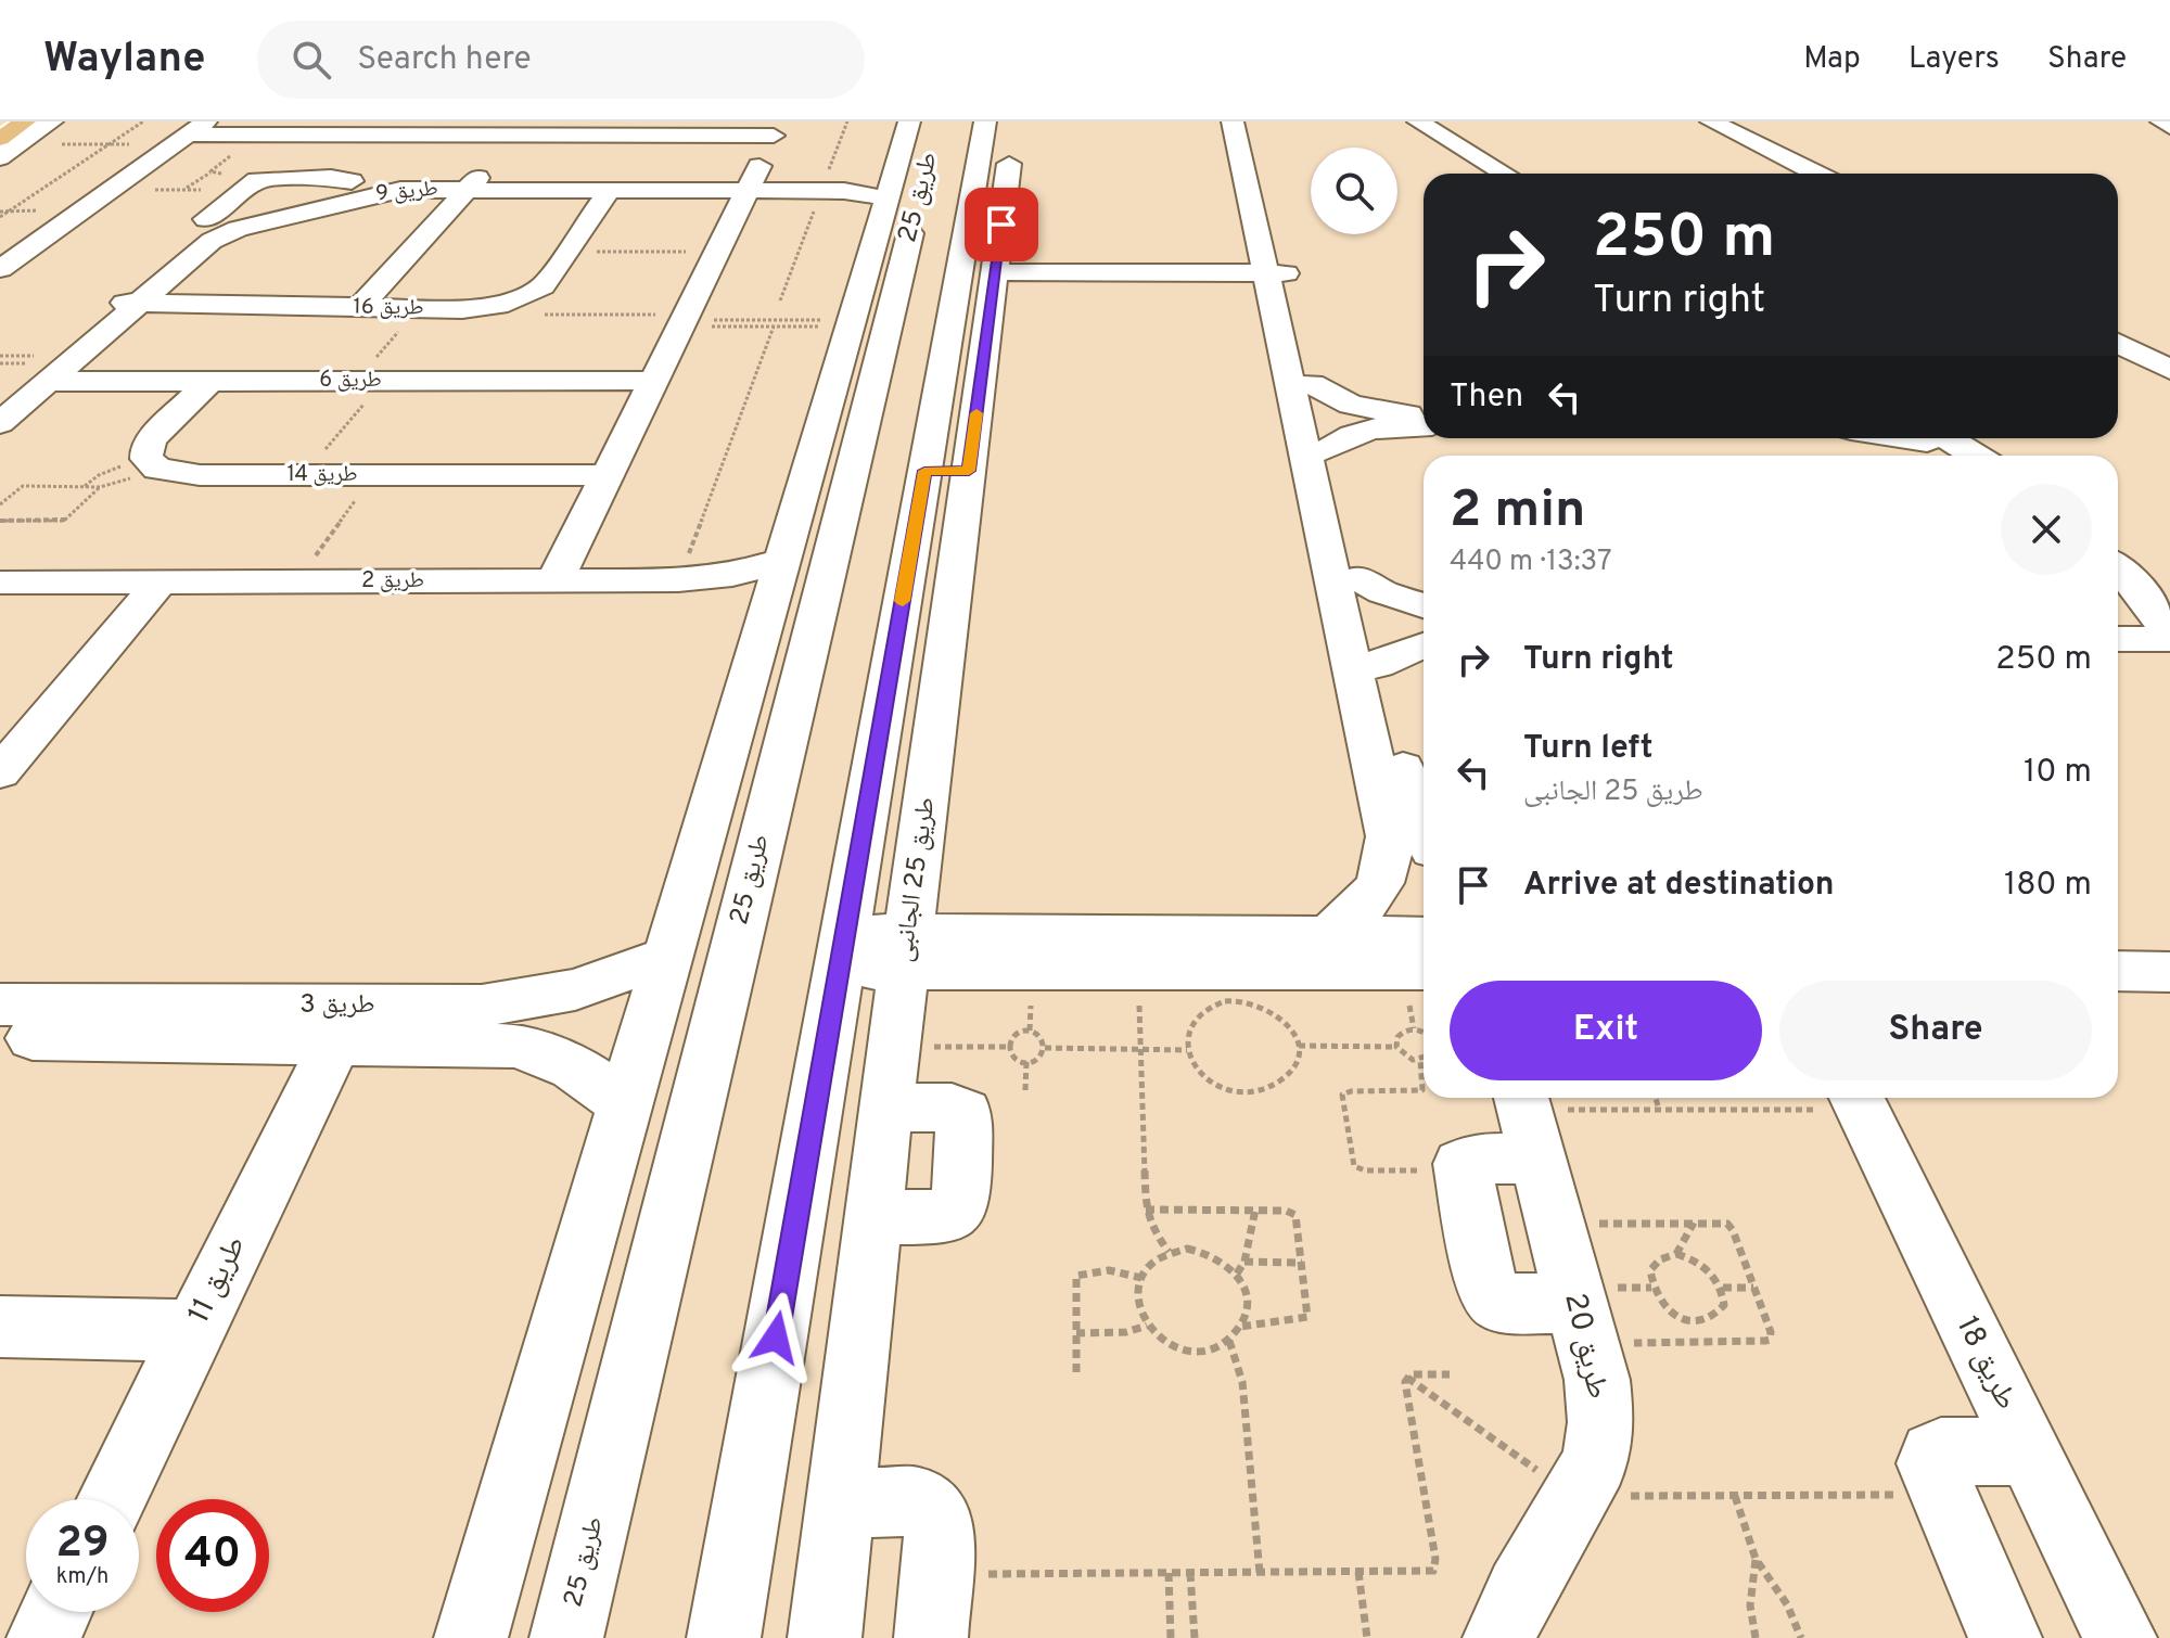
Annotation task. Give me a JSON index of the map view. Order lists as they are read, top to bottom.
{
  "streets": {
    "street": [
      "طريق 9",
      "طريق 25",
      "طريق 16",
      "طريق 6",
      "طريق 14",
      "طريق 2",
      "طريق 25 الجانبى",
      "طريق 3",
      "طريق 11",
      "طريق 20",
      "طريق 18"
    ]
  },
  "crossings": [
    ["طريق 9", "طريق 16"],
    ["طريق 9", "طريق 6"],
    ["طريق 25", "طريق 25 الجانبى"],
    ["طريق 3", "طريق 11"]
  ],
  "page": {
    "header": "Waylane",
    "search": "Search here",
    "nav": ["Map", "Layers", "Share"],
    "turn": ["250 m", "Turn right"],
    "then": "Then",
    "heading": ["2 min", "440 m · 13:37"],
    "list": [
      {
        "name": "Turn right",
        "value": "250 m"
      },
      {
        "name": "Turn left",
        "note": "طريق 25 الجانبى",
        "value": "10 m"
      },
      {
        "name": "Arrive at destination",
        "value": "180 m"
      }
    ],
    "buttons": ["Exit", "Share"],
    "speed": "29 km/h",
    "limit": "40"
  }
}
